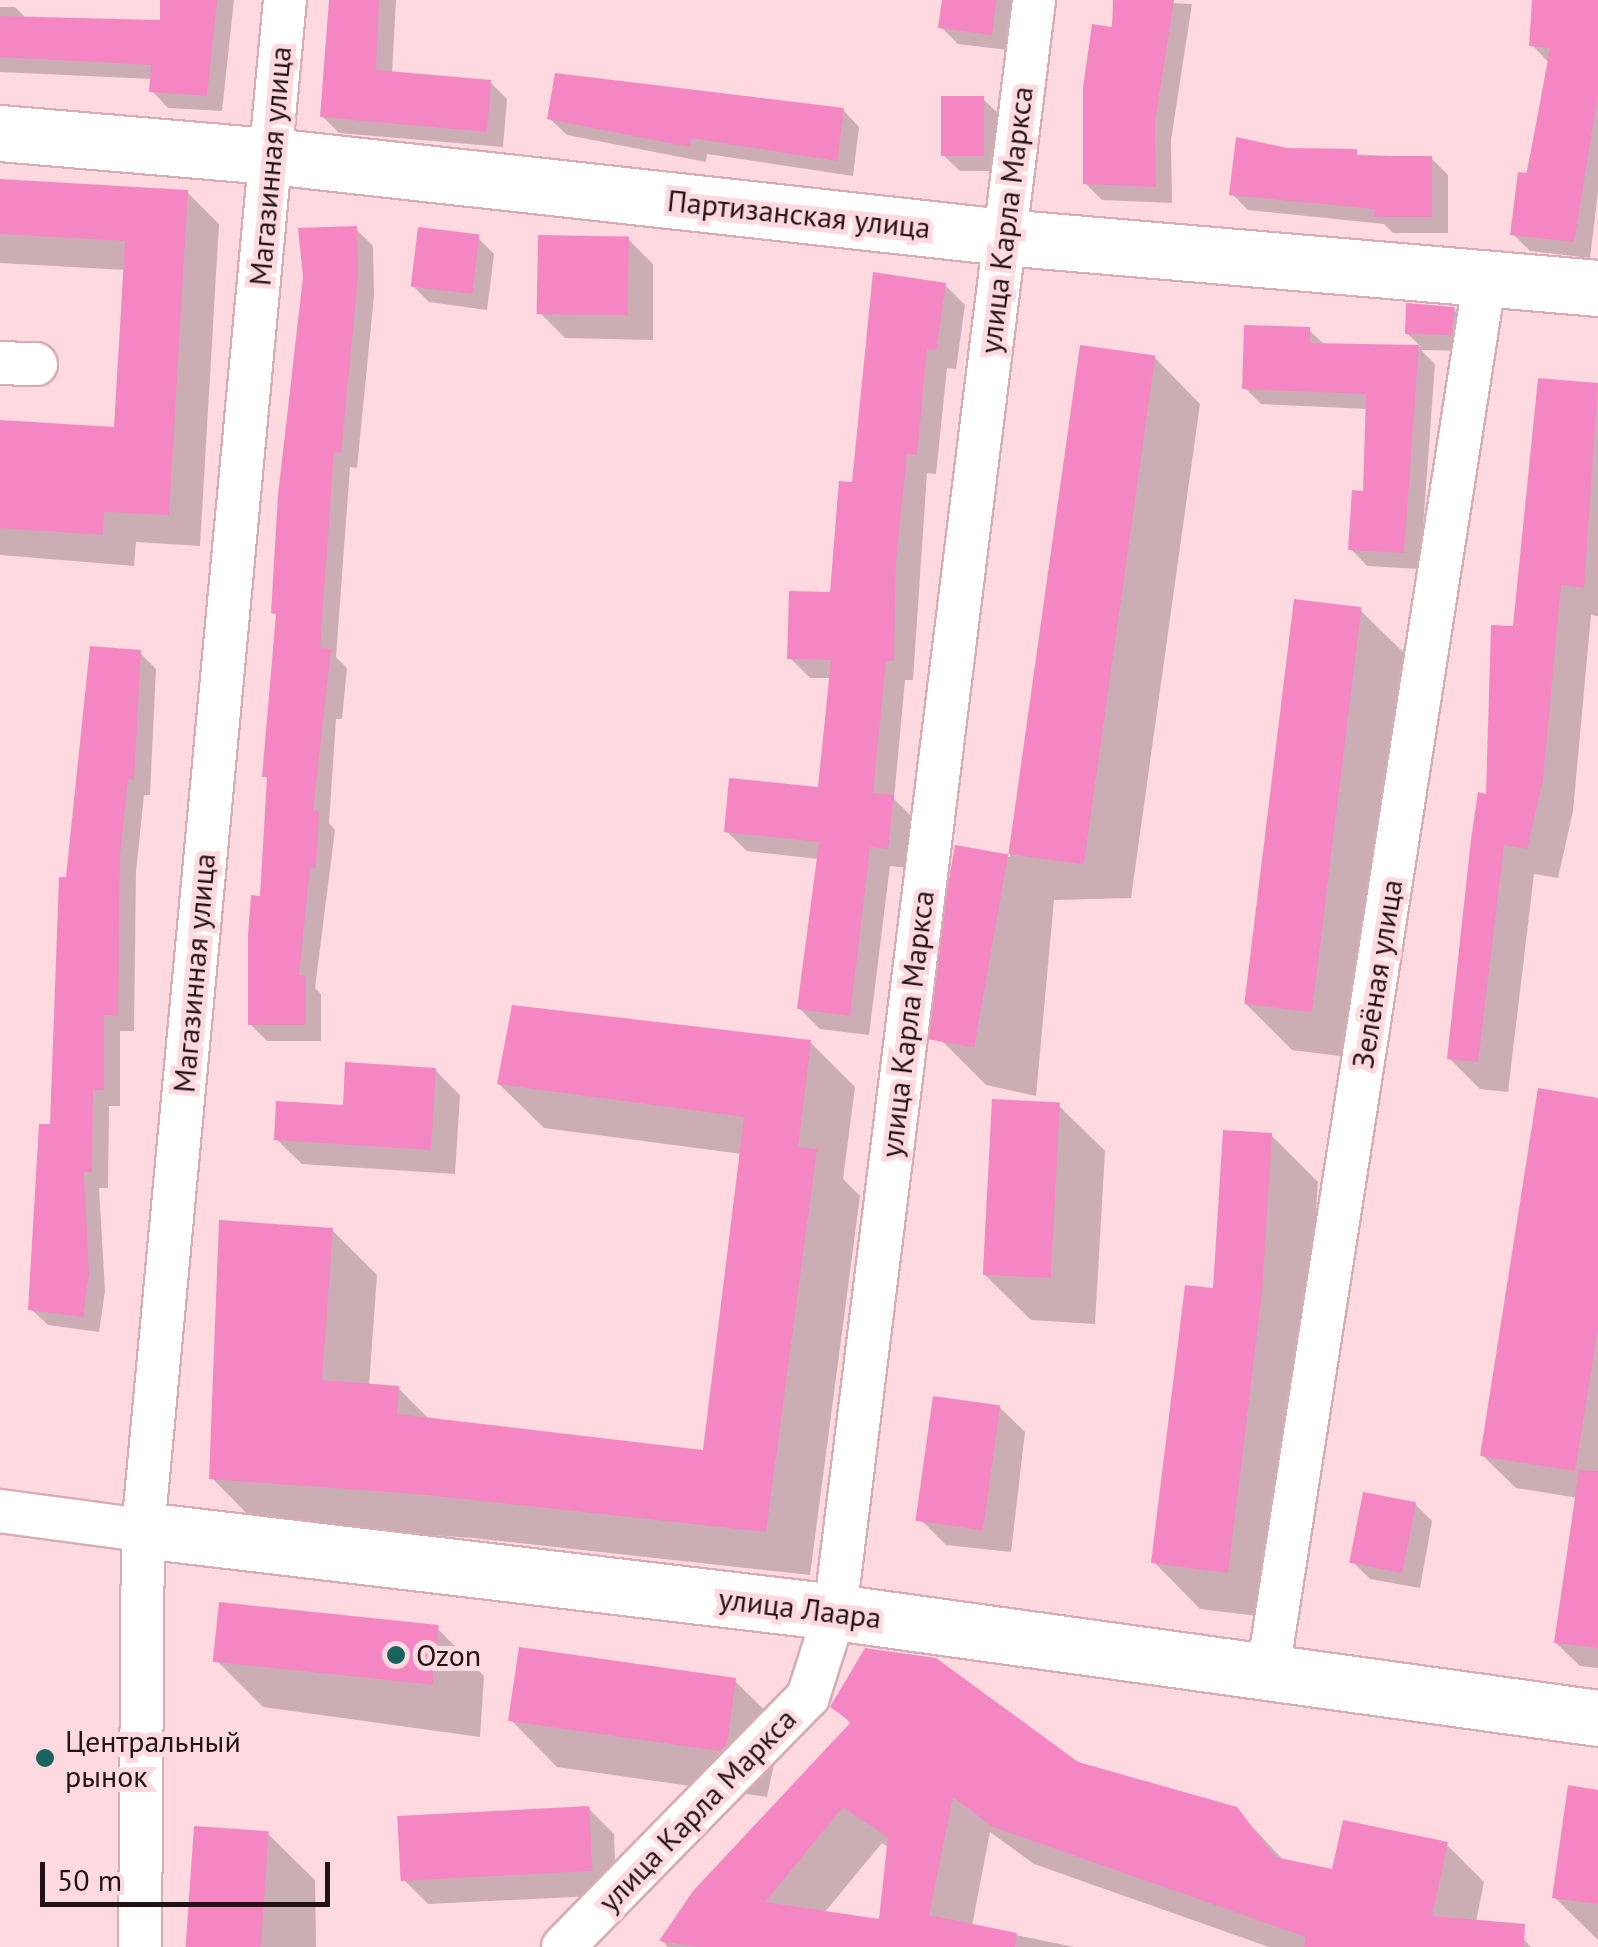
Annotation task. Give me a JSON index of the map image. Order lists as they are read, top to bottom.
{
  "streets": {
    "street": [
      "Магазинная улица",
      "Партизанская улица",
      "улица Карла Маркса",
      "Зелёная улица",
      "улица Лаара"
    ]
  },
  "crossings": [
    ["Магазинная улица", "Партизанская улица"],
    ["Магазинная улица", "улица Лаара"],
    ["Партизанская улица", "улица Карла Маркса"],
    ["Партизанская улица", "Зелёная улица"],
    ["улица Карла Маркса", "улица Лаара"],
    ["Зелёная улица", "улица Лаара"]
  ],
  "places": ["Ozon", "Центральный рынок"],
  "scale_bar": "50 m"
}
